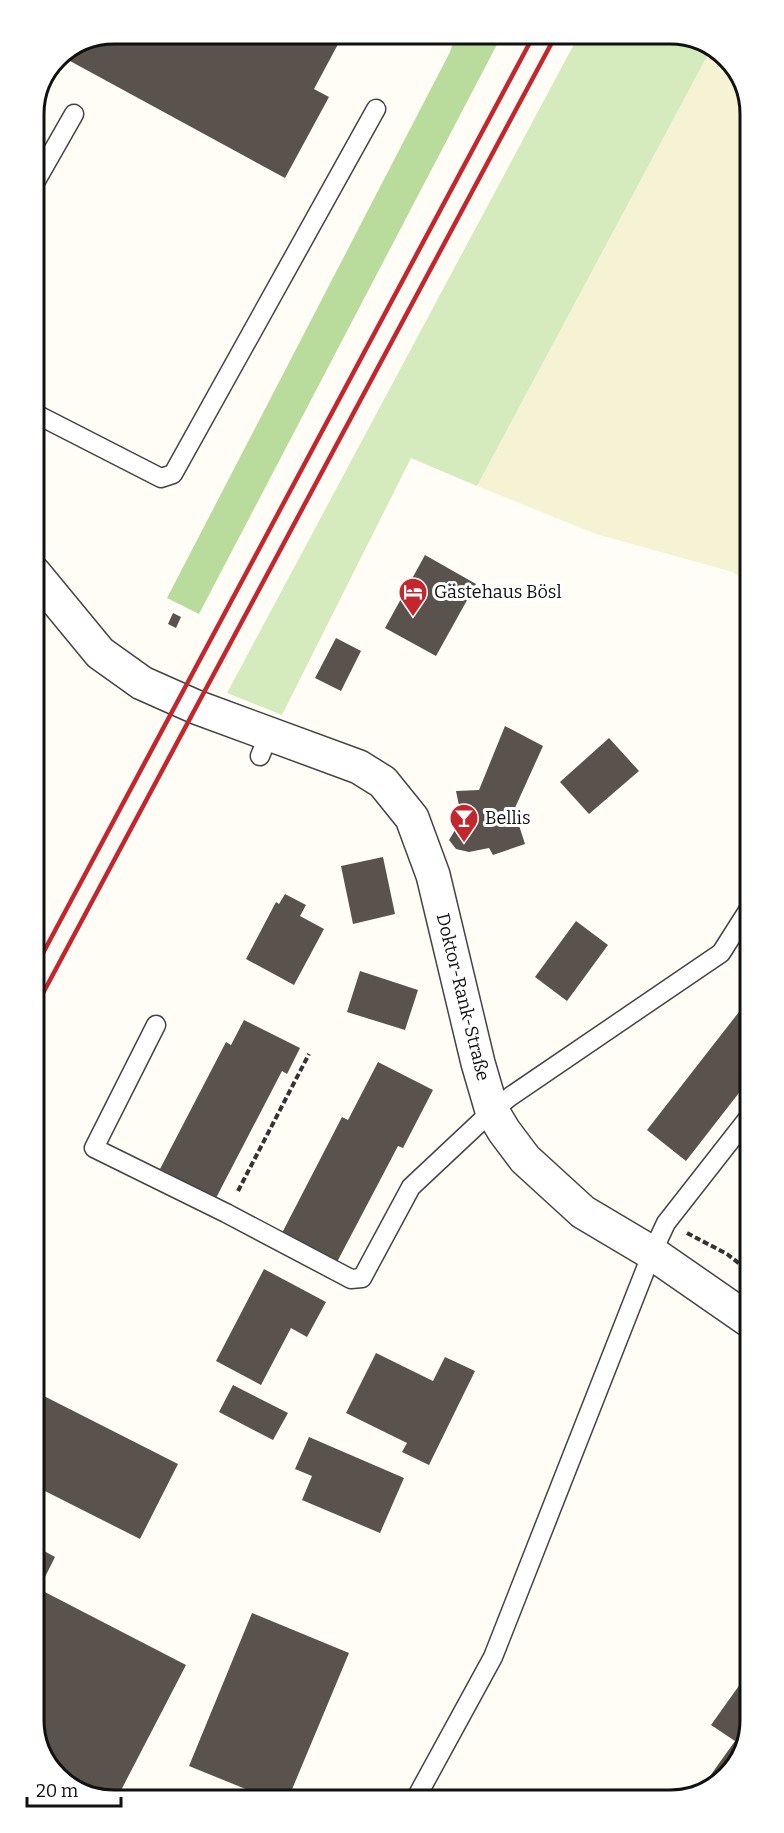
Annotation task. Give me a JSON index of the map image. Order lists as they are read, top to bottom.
{
  "streets": {
    "street": ["Doktor-Rank-Straße"]
  },
  "places": {
    "hotel": ["Gästehaus Bösl"],
    "bar": ["Bellis"]
  },
  "scale_bar": "20 m"
}
